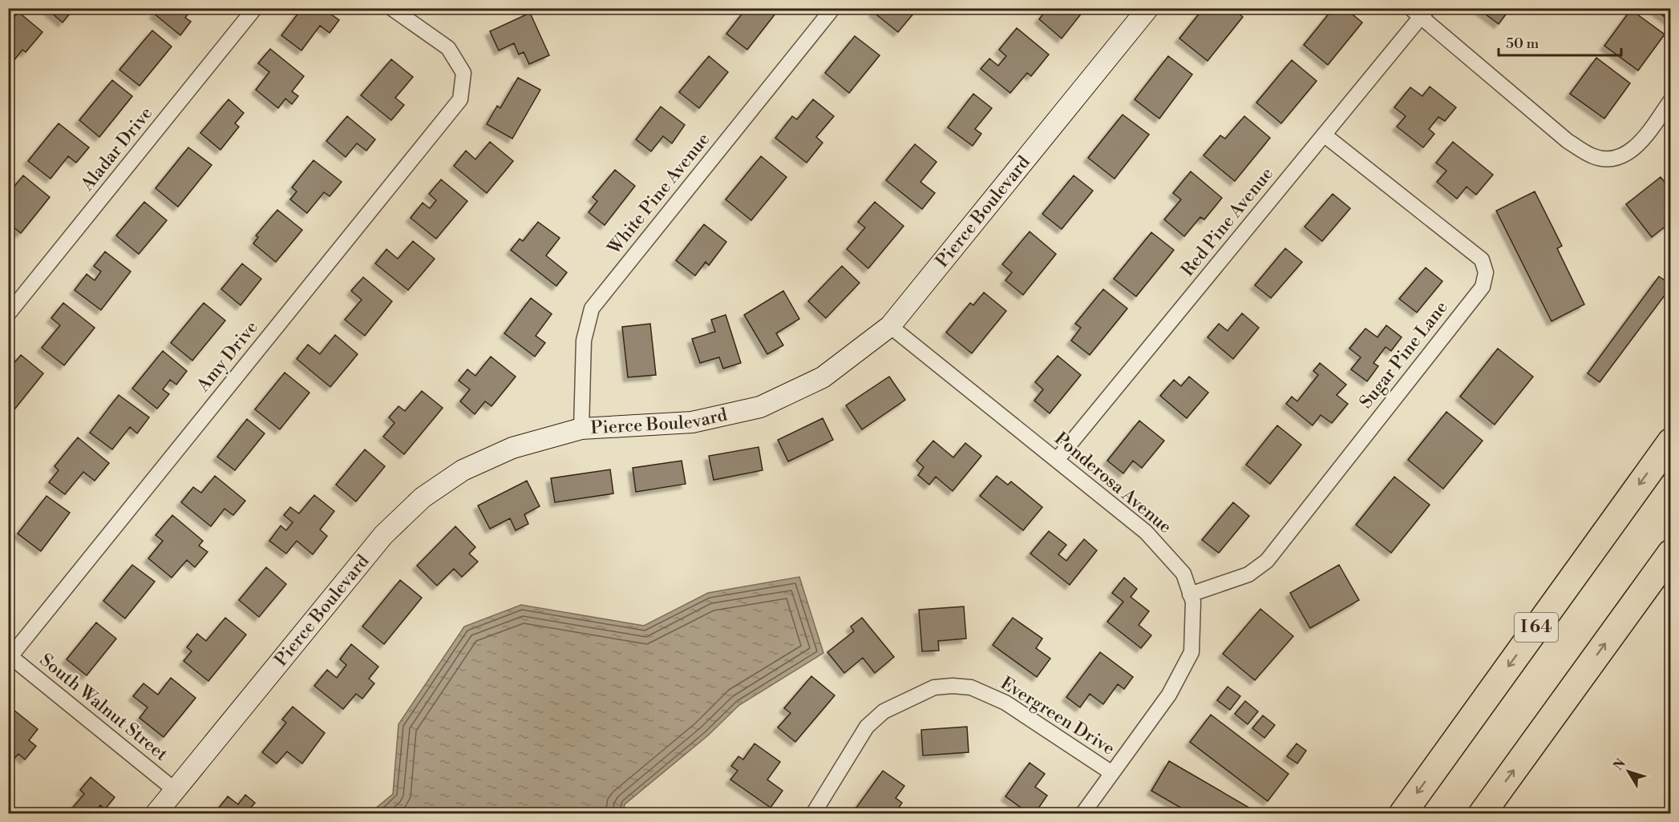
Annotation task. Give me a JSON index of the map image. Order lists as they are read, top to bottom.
{
  "streets": {
    "highway": ["I 64"],
    "street": [
      "Aladar Drive",
      "White Pine Avenue",
      "Pierce Boulevard",
      "Red Pine Avenue",
      "Sugar Pine Lane",
      "Amy Drive",
      "Ponderosa Avenue",
      "South Walnut Street",
      "Evergreen Drive"
    ]
  },
  "crossings": [
    ["White Pine Avenue", "Pierce Boulevard"],
    ["Pierce Boulevard", "Ponderosa Avenue"],
    ["Pierce Boulevard", "South Walnut Street"],
    ["Red Pine Avenue", "Sugar Pine Lane"],
    ["Red Pine Avenue", "Ponderosa Avenue"],
    ["Sugar Pine Lane", "Ponderosa Avenue"],
    ["Amy Drive", "South Walnut Street"],
    ["Ponderosa Avenue", "Evergreen Drive"]
  ],
  "scale_bar": "50 m",
  "north": "top left"
}
